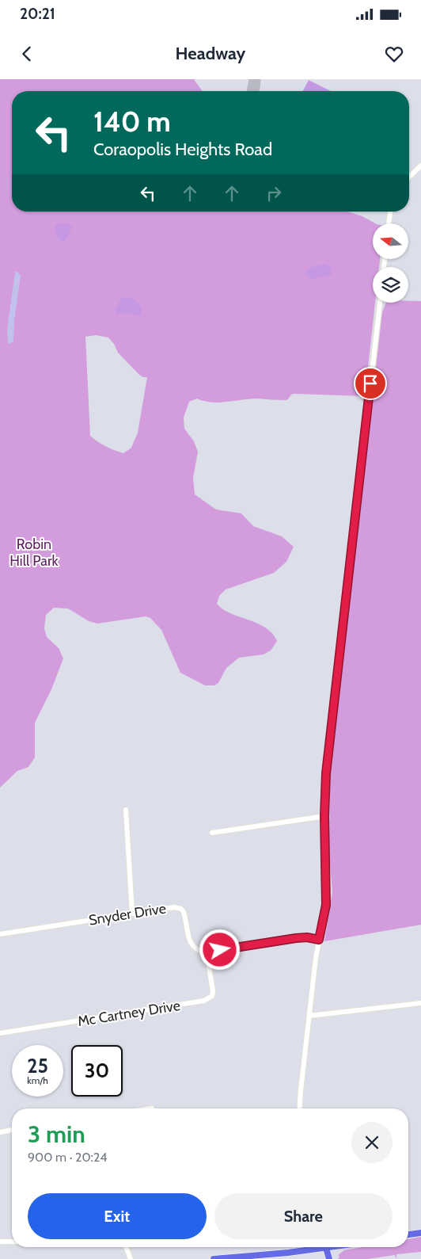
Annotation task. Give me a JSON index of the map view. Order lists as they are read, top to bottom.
{
  "streets": {
    "street": ["Snyder Drive", "Mc Cartney Drive"]
  },
  "crossings": [
    ["Snyder Drive", "Mc Cartney Drive"]
  ],
  "parks": ["Robin Hill Park"],
  "north": "left",
  "page": {
    "status": "20:21",
    "header": "Headway",
    "turn": ["140 m", "Coraopolis Heights Road"],
    "speed": "25 km/h",
    "limit": "30",
    "heading": ["3 min", "900 m · 20:24"],
    "buttons": ["Exit", "Share"]
  }
}
